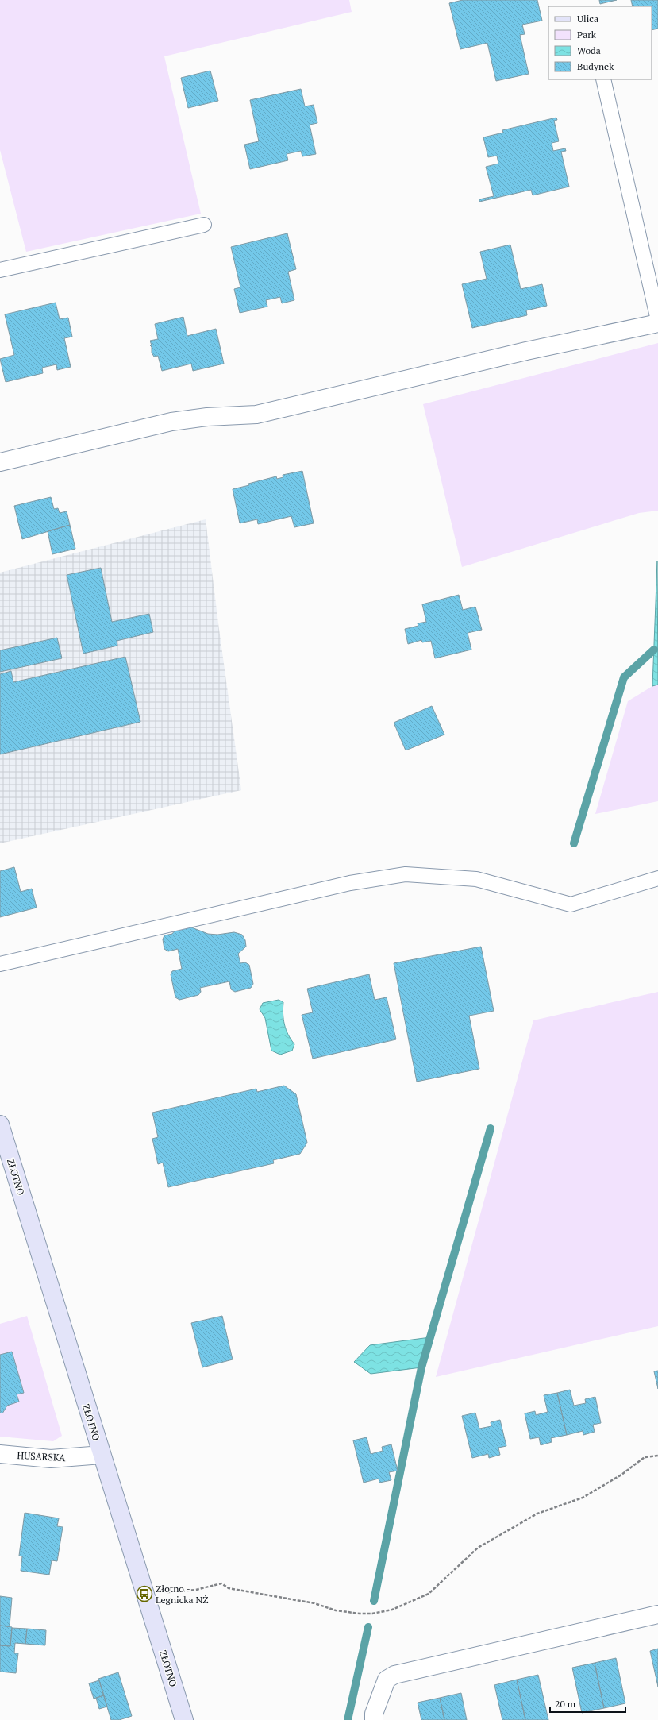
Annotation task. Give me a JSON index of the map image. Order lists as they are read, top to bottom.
{
  "streets": {
    "street": ["ZŁOTNO", "HUSARSKA"]
  },
  "crossings": [
    ["ZŁOTNO", "HUSARSKA"]
  ],
  "places": {
    "bus stop": ["Złotno - Legnicka NŻ"]
  },
  "legend": [
    "Ulica",
    "Park",
    "Woda",
    "Budynek"
  ],
  "scale_bar": "20 m"
}
